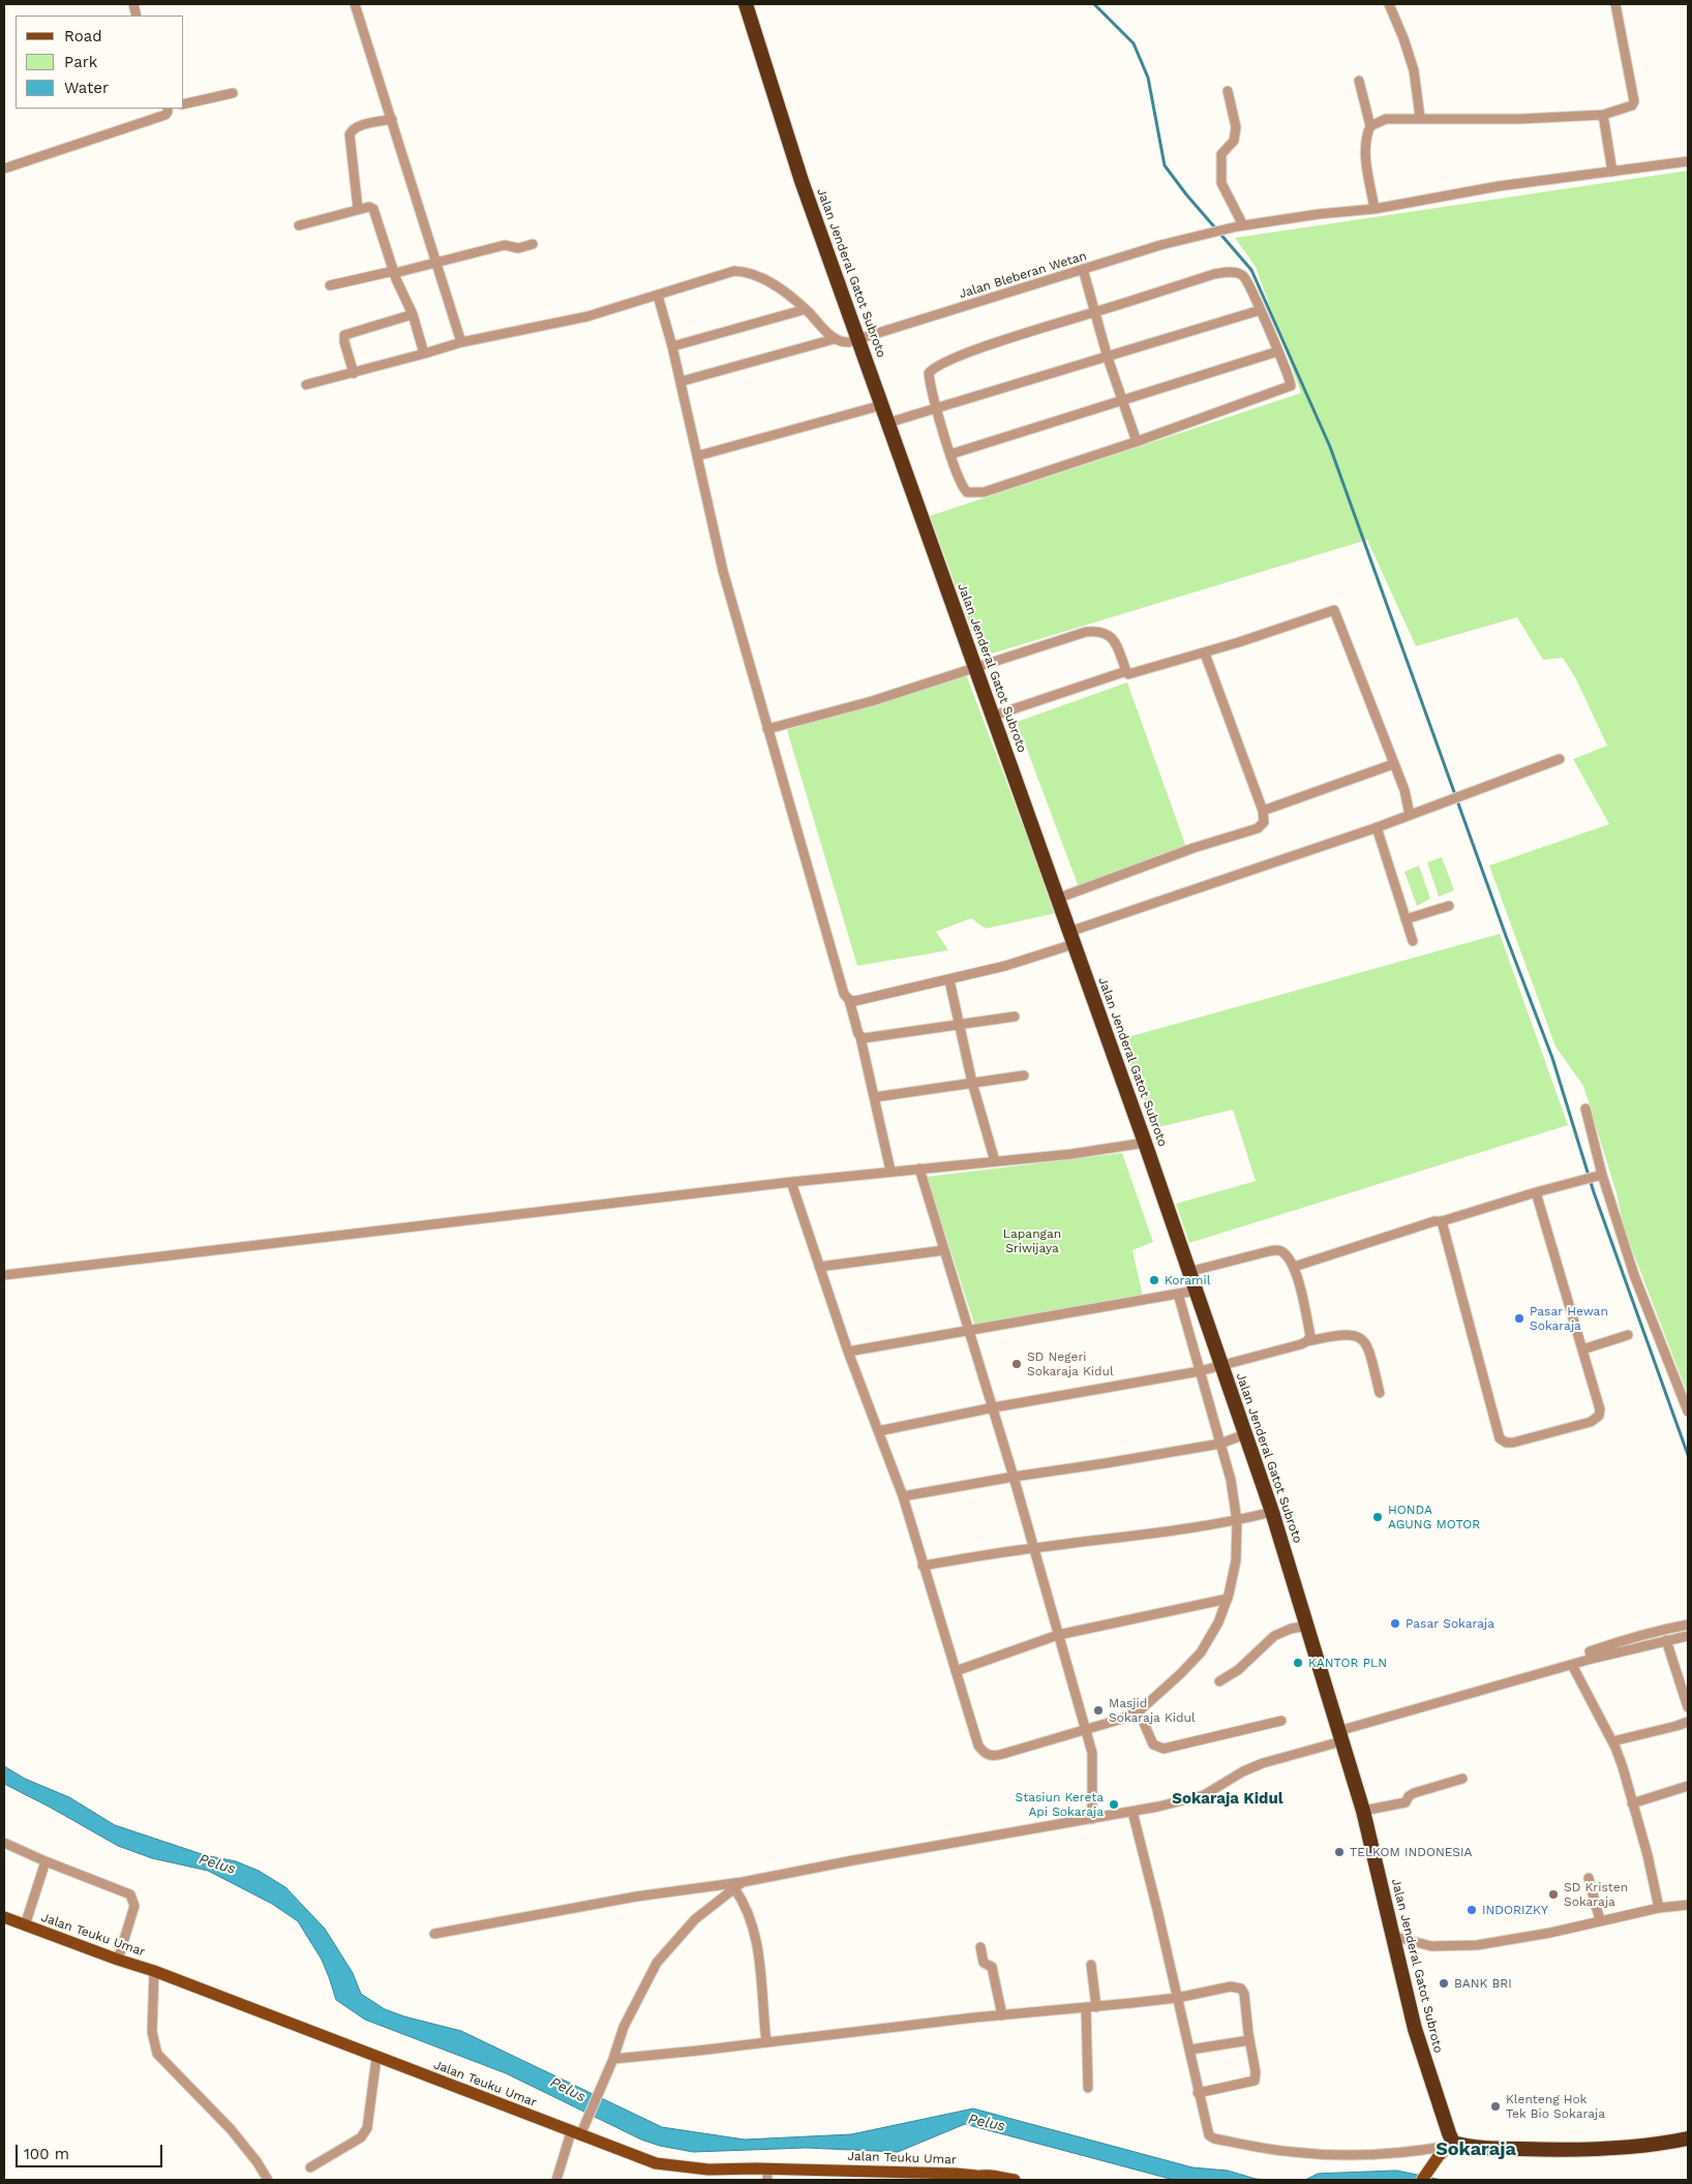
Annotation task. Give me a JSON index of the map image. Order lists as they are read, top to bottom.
{
  "streets": {
    "highway": ["Jalan Jenderal Gatot Subroto"],
    "main road": ["Jalan Teuku Umar"],
    "street": ["Jalan Bleberan Wetan"]
  },
  "crossings": [
    ["Jalan Jenderal Gatot Subroto", "Jalan Bleberan Wetan"]
  ],
  "districts": ["Sokaraja Kidul", "Sokaraja"],
  "water": ["Pelus"],
  "parks": ["Lapangan Sriwijaya"],
  "places": [
    "Koramil",
    "Pasar Hewan Sokaraja",
    "SD Negeri Sokaraja Kidul",
    "HONDA AGUNG MOTOR",
    "Pasar Sokaraja",
    "KANTOR PLN",
    "Masjid Sokaraja Kidul",
    "Stasiun Kereta Api Sokaraja",
    "TELKOM INDONESIA",
    "SD Kristen Sokaraja",
    "INDORIZKY",
    "BANK BRI",
    "Klenteng Hok Tek Bio Sokaraja"
  ],
  "legend": ["Road", "Park", "Water"],
  "scale_bar": "100 m"
}
